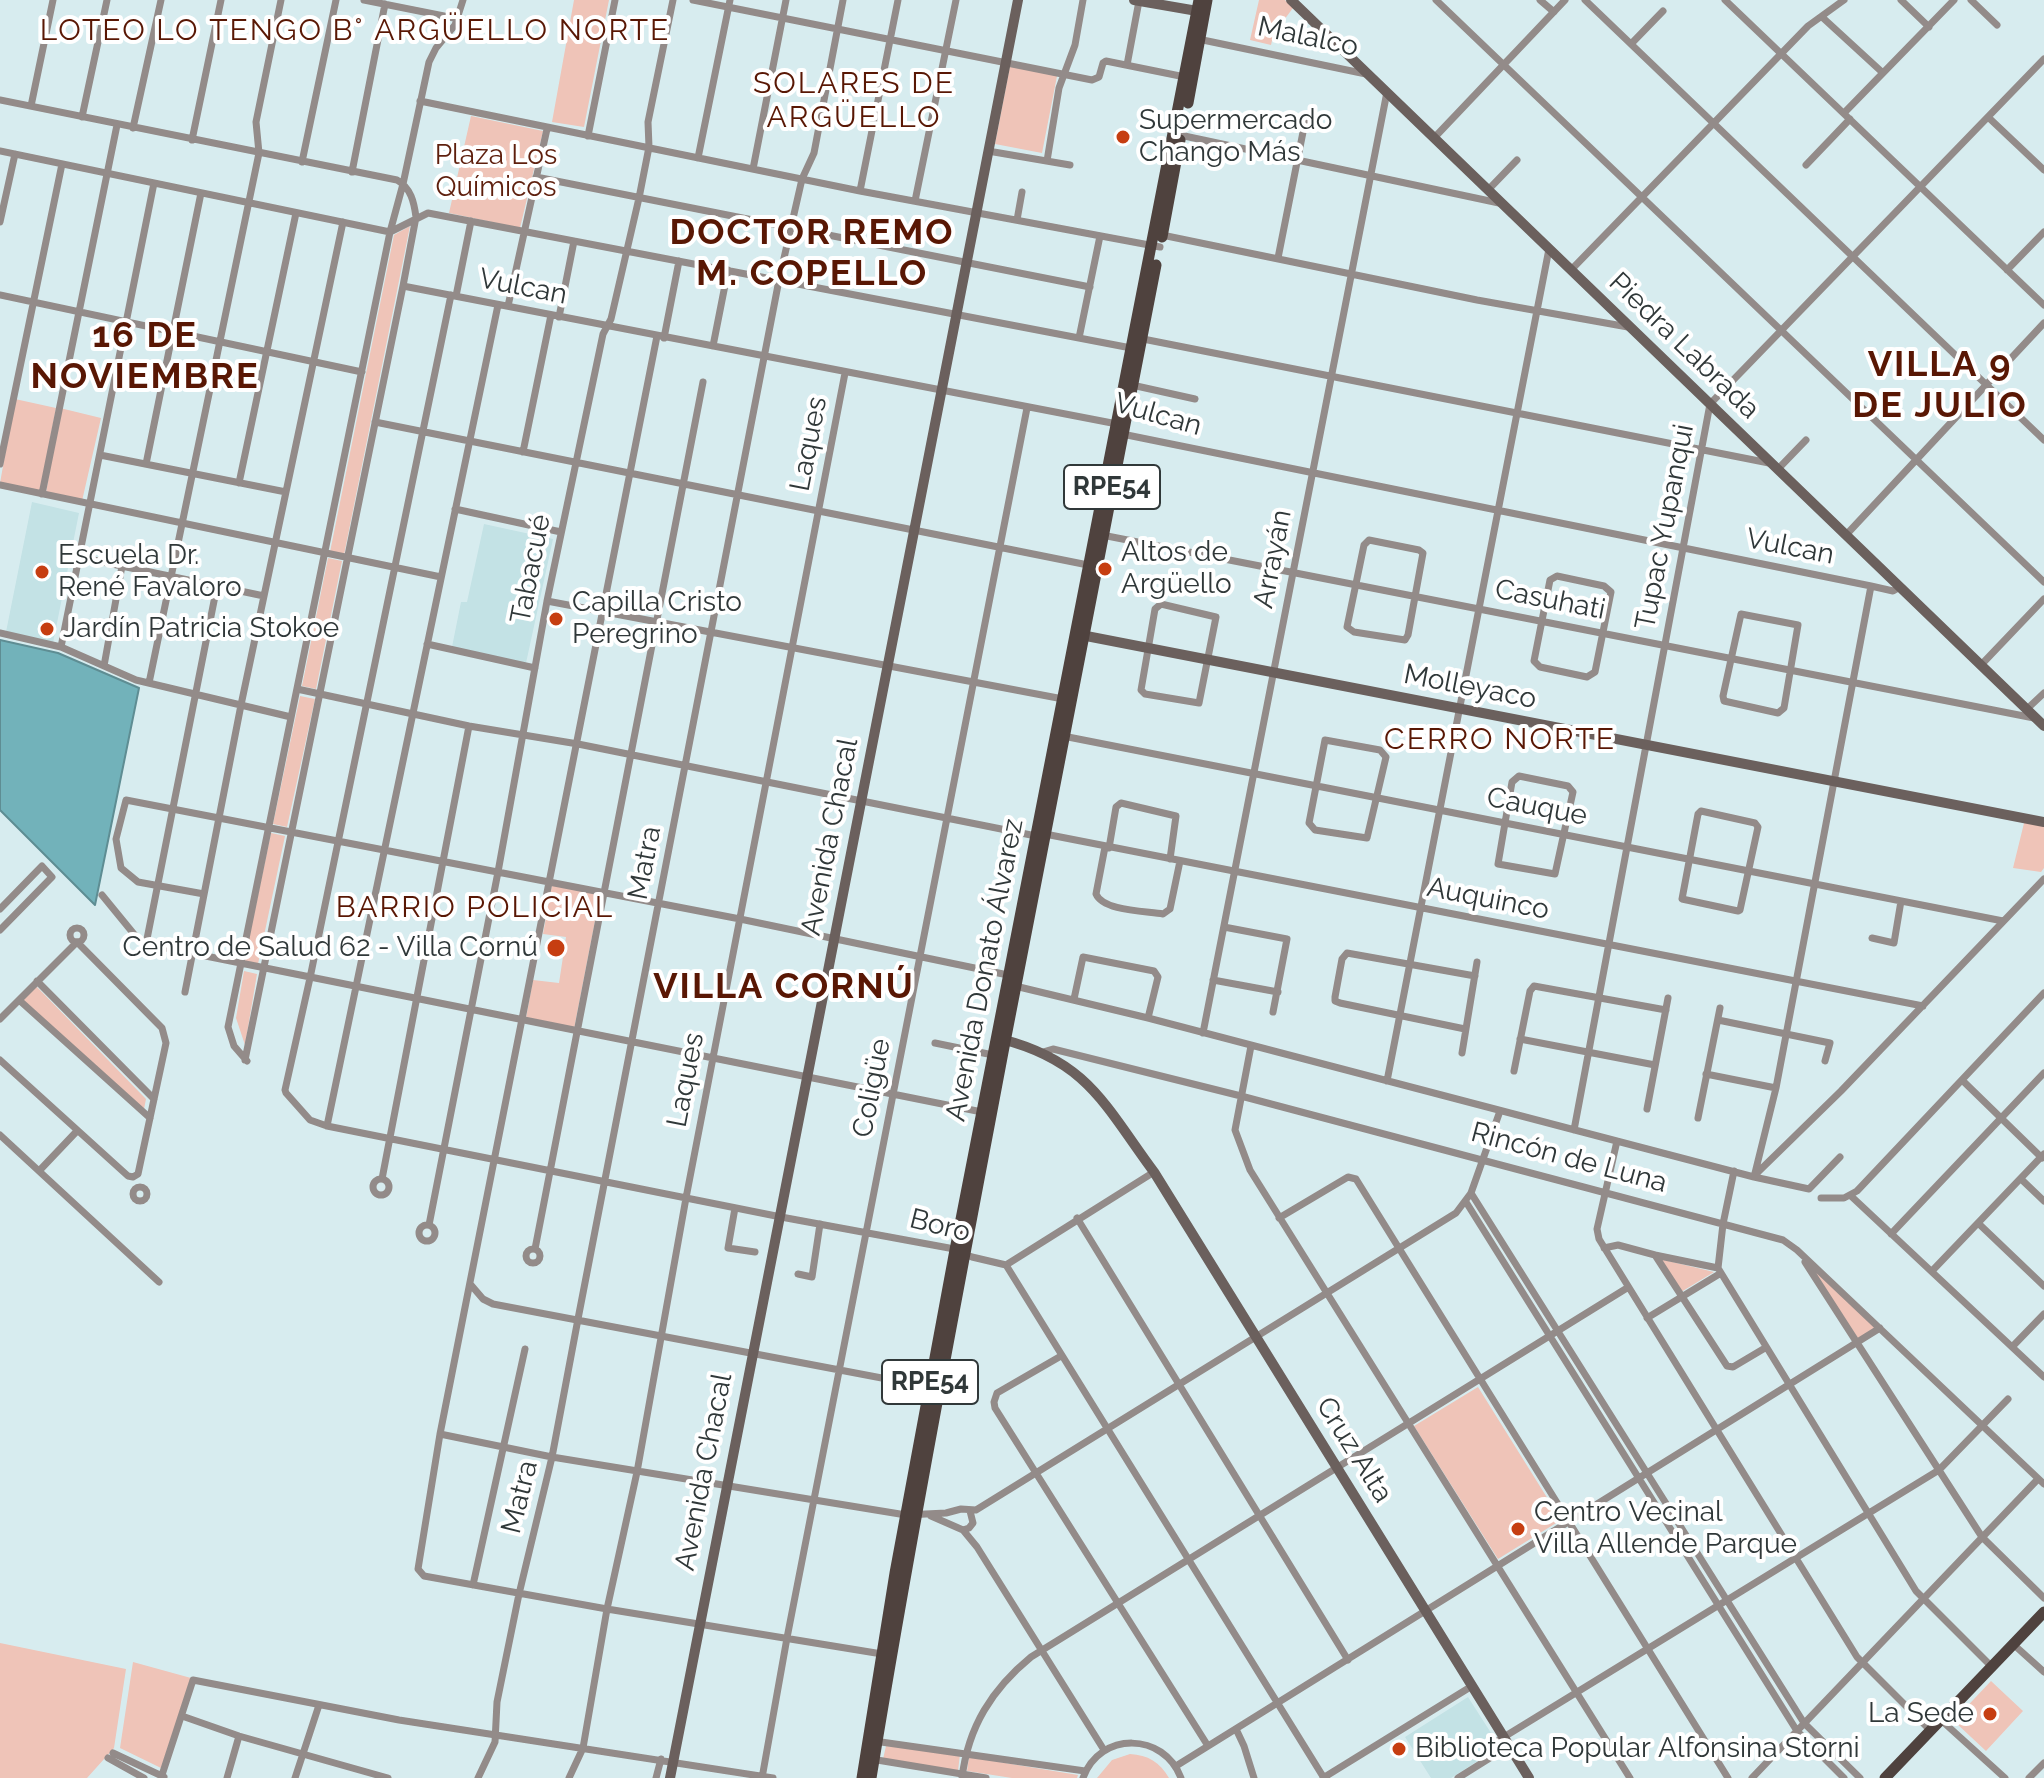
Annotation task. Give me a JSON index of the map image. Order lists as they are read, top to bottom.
{
  "streets": {
    "main road": [
      "Piedra Labrada",
      "RPE54",
      "Molleyaco",
      "Avenida Chacal",
      "Avenida Donato Álvarez",
      "Rincón de Luna",
      "Cruz Alta"
    ],
    "street": [
      "Malalco",
      "Vulcan",
      "Laques",
      "Tupac Yupanqui",
      "Arrayán",
      "Tabacué",
      "Casuhati",
      "Cauque",
      "Matra",
      "Auquinco",
      "Coligüe",
      "Boro"
    ]
  },
  "crossings": [
    ["Malalco", "Piedra Labrada"],
    ["Malalco", "Avenida Donato Álvarez"],
    ["Vulcan", "Piedra Labrada"],
    ["Vulcan", "Laques"],
    ["Vulcan", "Tupac Yupanqui"],
    ["Vulcan", "Arrayán"],
    ["Vulcan", "Tabacué"],
    ["Vulcan", "Avenida Chacal"],
    ["Vulcan", "Matra"],
    ["Vulcan", "Avenida Donato Álvarez"],
    ["Vulcan", "Coligüe"],
    ["Piedra Labrada", "Tupac Yupanqui"],
    ["Piedra Labrada", "Arrayán"],
    ["Piedra Labrada", "Casuhati"],
    ["Laques", "Auquinco"],
    ["Laques", "Boro"],
    ["Tupac Yupanqui", "Casuhati"],
    ["Tupac Yupanqui", "Molleyaco"],
    ["Tupac Yupanqui", "Cauque"],
    ["Tupac Yupanqui", "Auquinco"],
    ["Arrayán", "Casuhati"],
    ["Arrayán", "Molleyaco"],
    ["Arrayán", "Cauque"],
    ["Arrayán", "Auquinco"],
    ["Tabacué", "Auquinco"],
    ["Tabacué", "Boro"],
    ["Casuhati", "Avenida Donato Álvarez"],
    ["Molleyaco", "Avenida Donato Álvarez"],
    ["Cauque", "Avenida Donato Álvarez"],
    ["Avenida Chacal", "Auquinco"],
    ["Avenida Chacal", "Boro"],
    ["Matra", "Auquinco"],
    ["Matra", "Boro"],
    ["Auquinco", "Avenida Donato Álvarez"],
    ["Auquinco", "Coligüe"],
    ["Avenida Donato Álvarez", "Rincón de Luna"],
    ["Avenida Donato Álvarez", "Boro"],
    ["Coligüe", "Boro"],
    ["Rincón de Luna", "Cruz Alta"]
  ],
  "districts": [
    "LOTEO LO TENGO B° ARGÜELLO NORTE",
    "SOLARES DE ARGÜELLO",
    "DOCTOR REMO M. COPELLO",
    "16 DE NOVIEMBRE",
    "VILLA 9 DE JULIO",
    "CERRO NORTE",
    "BARRIO POLICIAL",
    "VILLA CORNÚ"
  ],
  "parks": ["Plaza Los Químicos"],
  "places": [
    "Supermercado Chango Más",
    "Altos de Argüello",
    "Escuela Dr. René Favaloro",
    "Capilla Cristo Peregrino",
    "Jardín Patricia Stokoe",
    "Centro de Salud 62 - Villa Cornú",
    "Centro Vecinal Villa Allende Parque",
    "La Sede",
    "Biblioteca Popular Alfonsina Storni"
  ]
}
